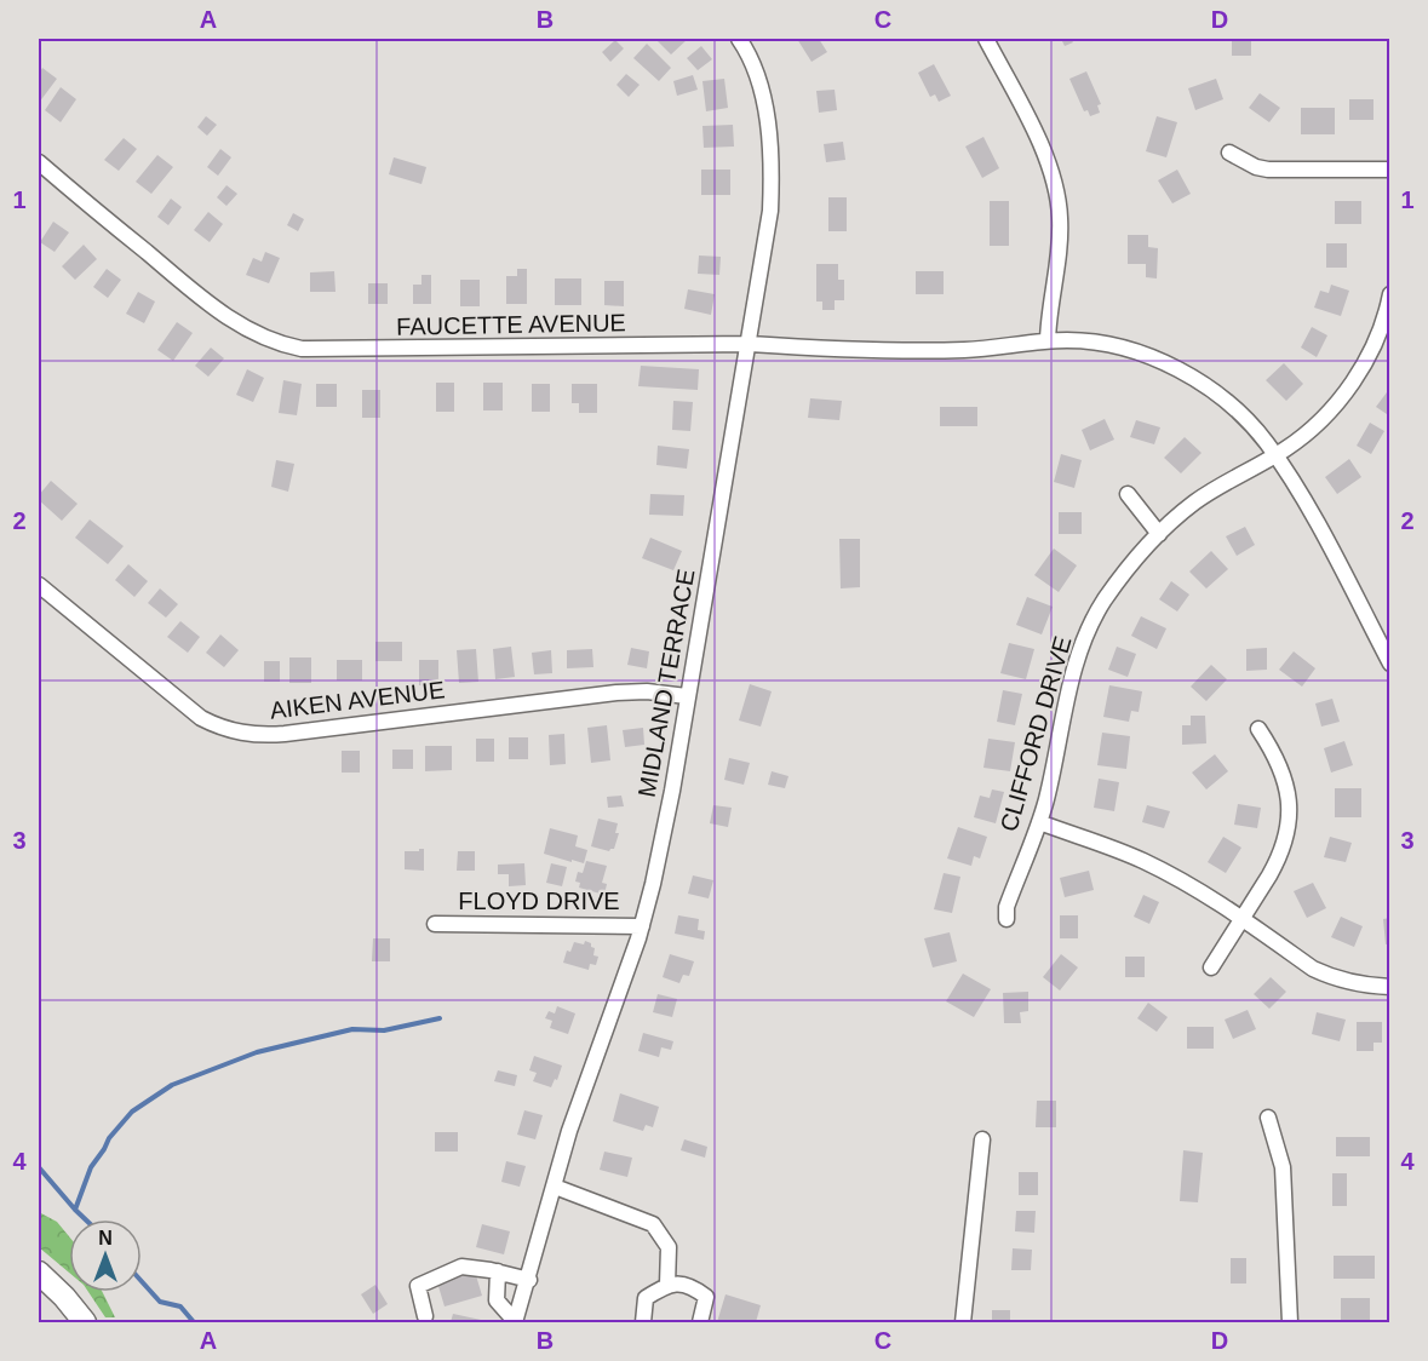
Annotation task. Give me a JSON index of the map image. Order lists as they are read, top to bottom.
{
  "streets": {
    "street": [
      "FAUCETTE AVENUE",
      "MIDLAND TERRACE",
      "AIKEN AVENUE",
      "CLIFFORD DRIVE",
      "FLOYD DRIVE"
    ]
  },
  "crossings": [
    ["FAUCETTE AVENUE", "MIDLAND TERRACE"],
    ["MIDLAND TERRACE", "AIKEN AVENUE"],
    ["MIDLAND TERRACE", "FLOYD DRIVE"]
  ],
  "north": "top",
  "grid": {
    "columns": [
      "A",
      "B",
      "C",
      "D"
    ],
    "rows": [
      "1",
      "2",
      "3",
      "4"
    ]
  }
}
